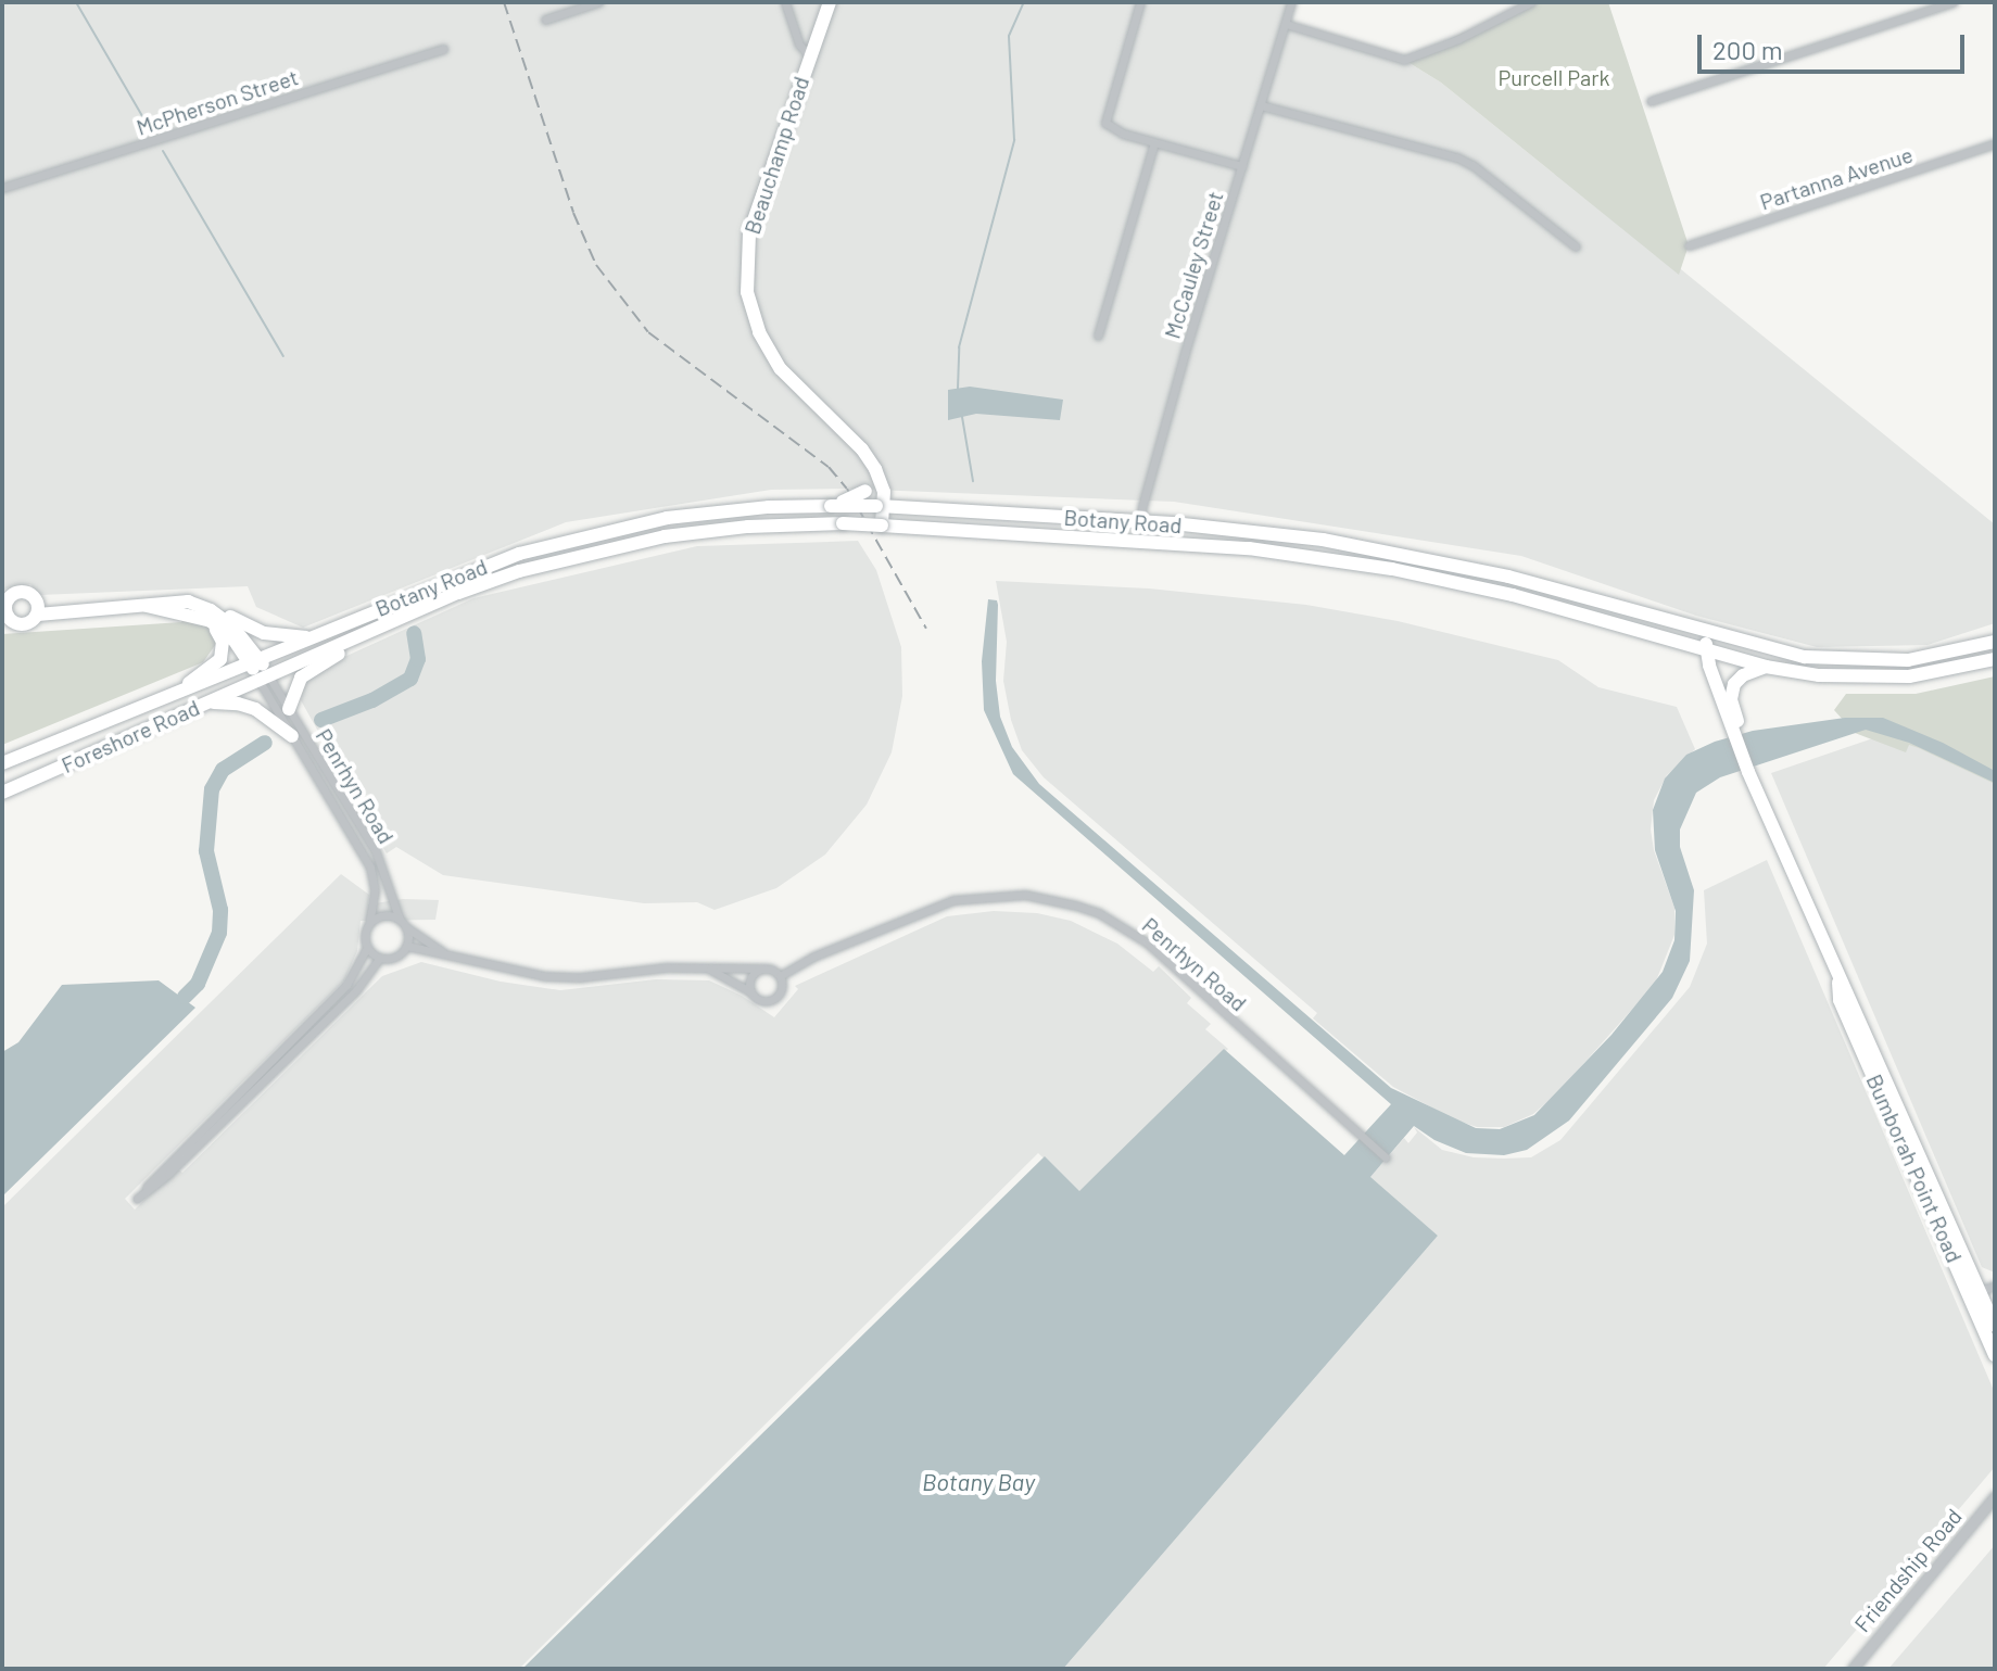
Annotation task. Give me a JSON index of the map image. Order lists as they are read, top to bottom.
{
  "streets": {
    "main road": [
      "Beauchamp Road",
      "Botany Road",
      "Foreshore Road",
      "Bumborah Point Road"
    ],
    "street": [
      "McPherson Street",
      "Partanna Avenue",
      "McCauley Street",
      "Penrhyn Road",
      "Friendship Road"
    ]
  },
  "crossings": [
    ["Beauchamp Road", "Botany Road"],
    ["McCauley Street", "Botany Road"],
    ["Botany Road", "Foreshore Road"],
    ["Botany Road", "Penrhyn Road"],
    ["Botany Road", "Bumborah Point Road"],
    ["Foreshore Road", "Penrhyn Road"]
  ],
  "water": ["Botany Bay"],
  "parks": ["Purcell Park"],
  "scale_bar": "200 m"
}
